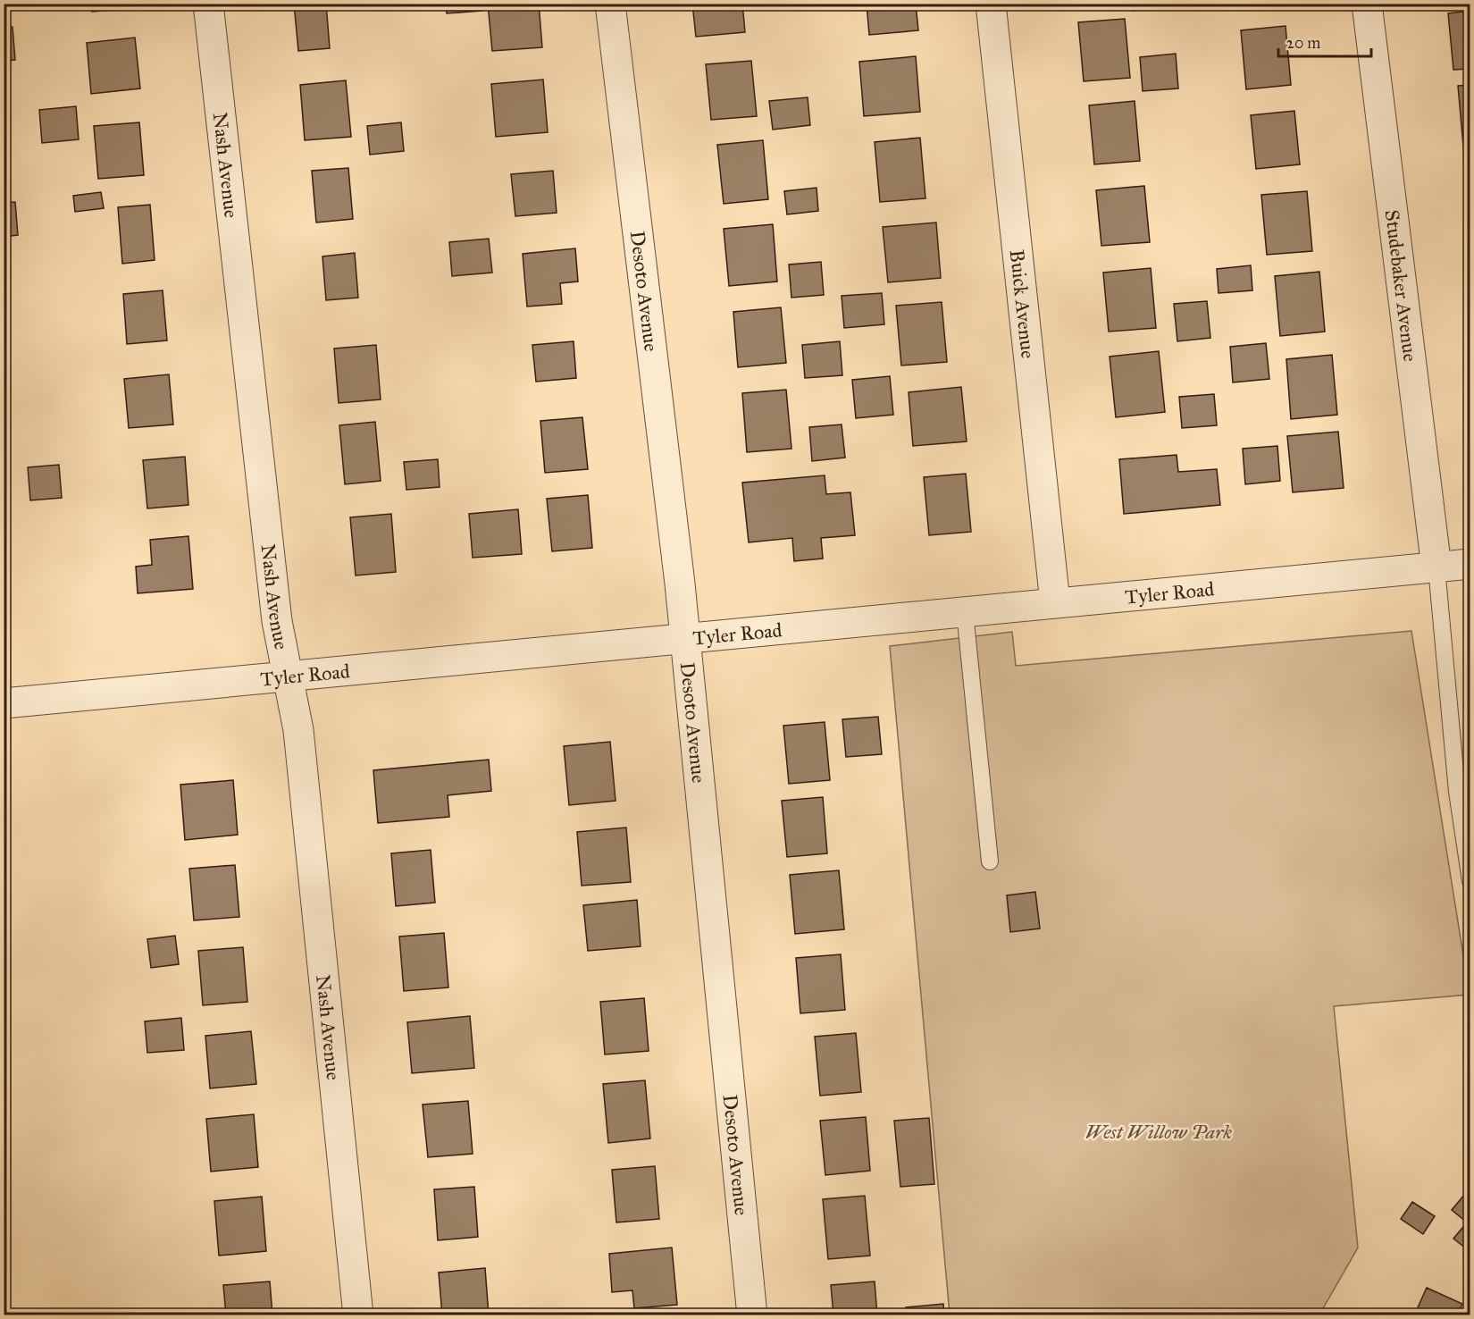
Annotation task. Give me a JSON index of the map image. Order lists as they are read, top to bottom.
{
  "streets": {
    "street": [
      "Nash Avenue",
      "Studebaker Avenue",
      "Desoto Avenue",
      "Buick Avenue",
      "Tyler Road"
    ]
  },
  "crossings": [
    ["Nash Avenue", "Tyler Road"],
    ["Studebaker Avenue", "Tyler Road"],
    ["Desoto Avenue", "Tyler Road"],
    ["Buick Avenue", "Tyler Road"]
  ],
  "parks": ["West Willow Park"],
  "scale_bar": "20 m"
}
